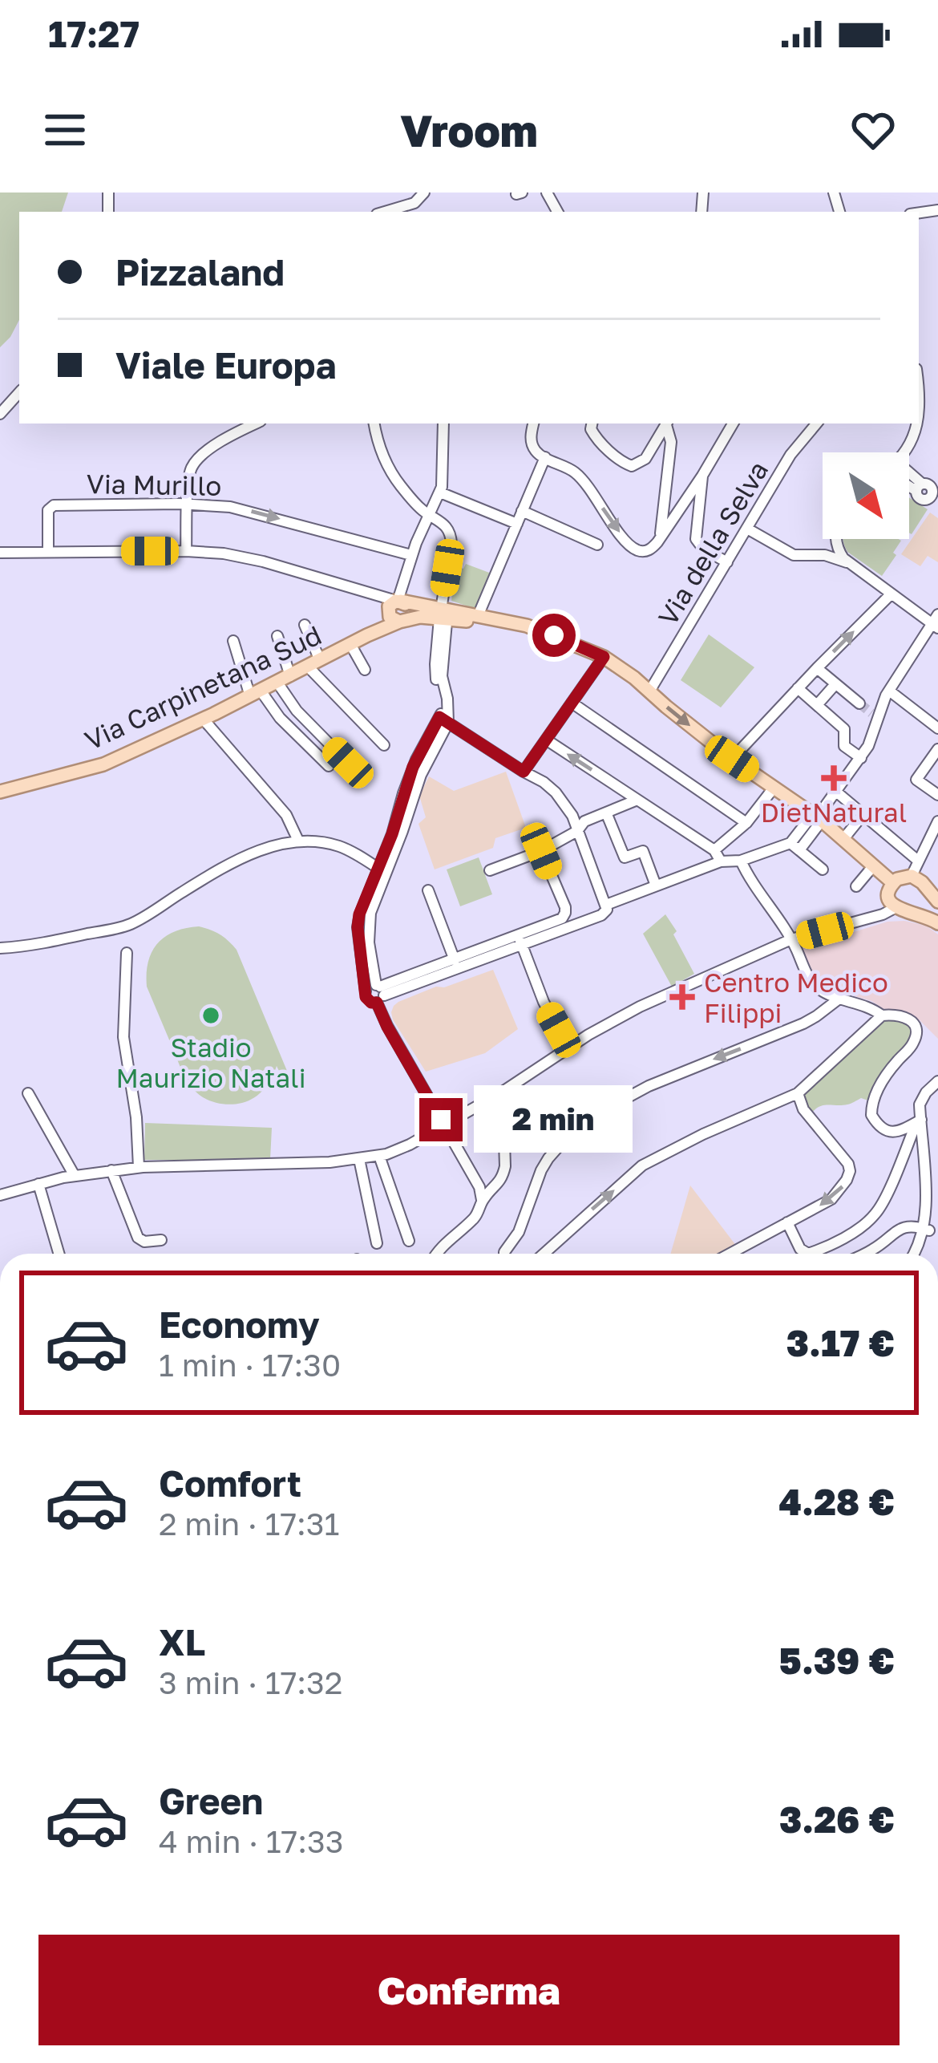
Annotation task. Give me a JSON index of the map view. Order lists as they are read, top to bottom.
{
  "streets": {
    "main road": ["Via Carpinetana Sud"],
    "street": ["Via Murillo", "Via della Selva"]
  },
  "crossings": [
    ["Via della Selva", "Via Carpinetana Sud"]
  ],
  "places": {
    "health": ["DietNatural", "Centro Medico Filippi"],
    "other": ["Stadio Maurizio Natali"]
  },
  "north": "bottom right",
  "page": {
    "status": "17:27",
    "header": "Vroom",
    "banner": ["Pizzaland", "Viale Europa"],
    "bubble": "2 min",
    "list": [
      {
        "name": "Economy",
        "note": "1 min · 17:30",
        "value": "3.17 €"
      },
      {
        "name": "Comfort",
        "note": "2 min · 17:31",
        "value": "4.28 €"
      },
      {
        "name": "XL",
        "note": "3 min · 17:32",
        "value": "5.39 €"
      },
      {
        "name": "Green",
        "note": "4 min · 17:33",
        "value": "3.26 €"
      }
    ],
    "buttons": "Conferma"
  }
}
